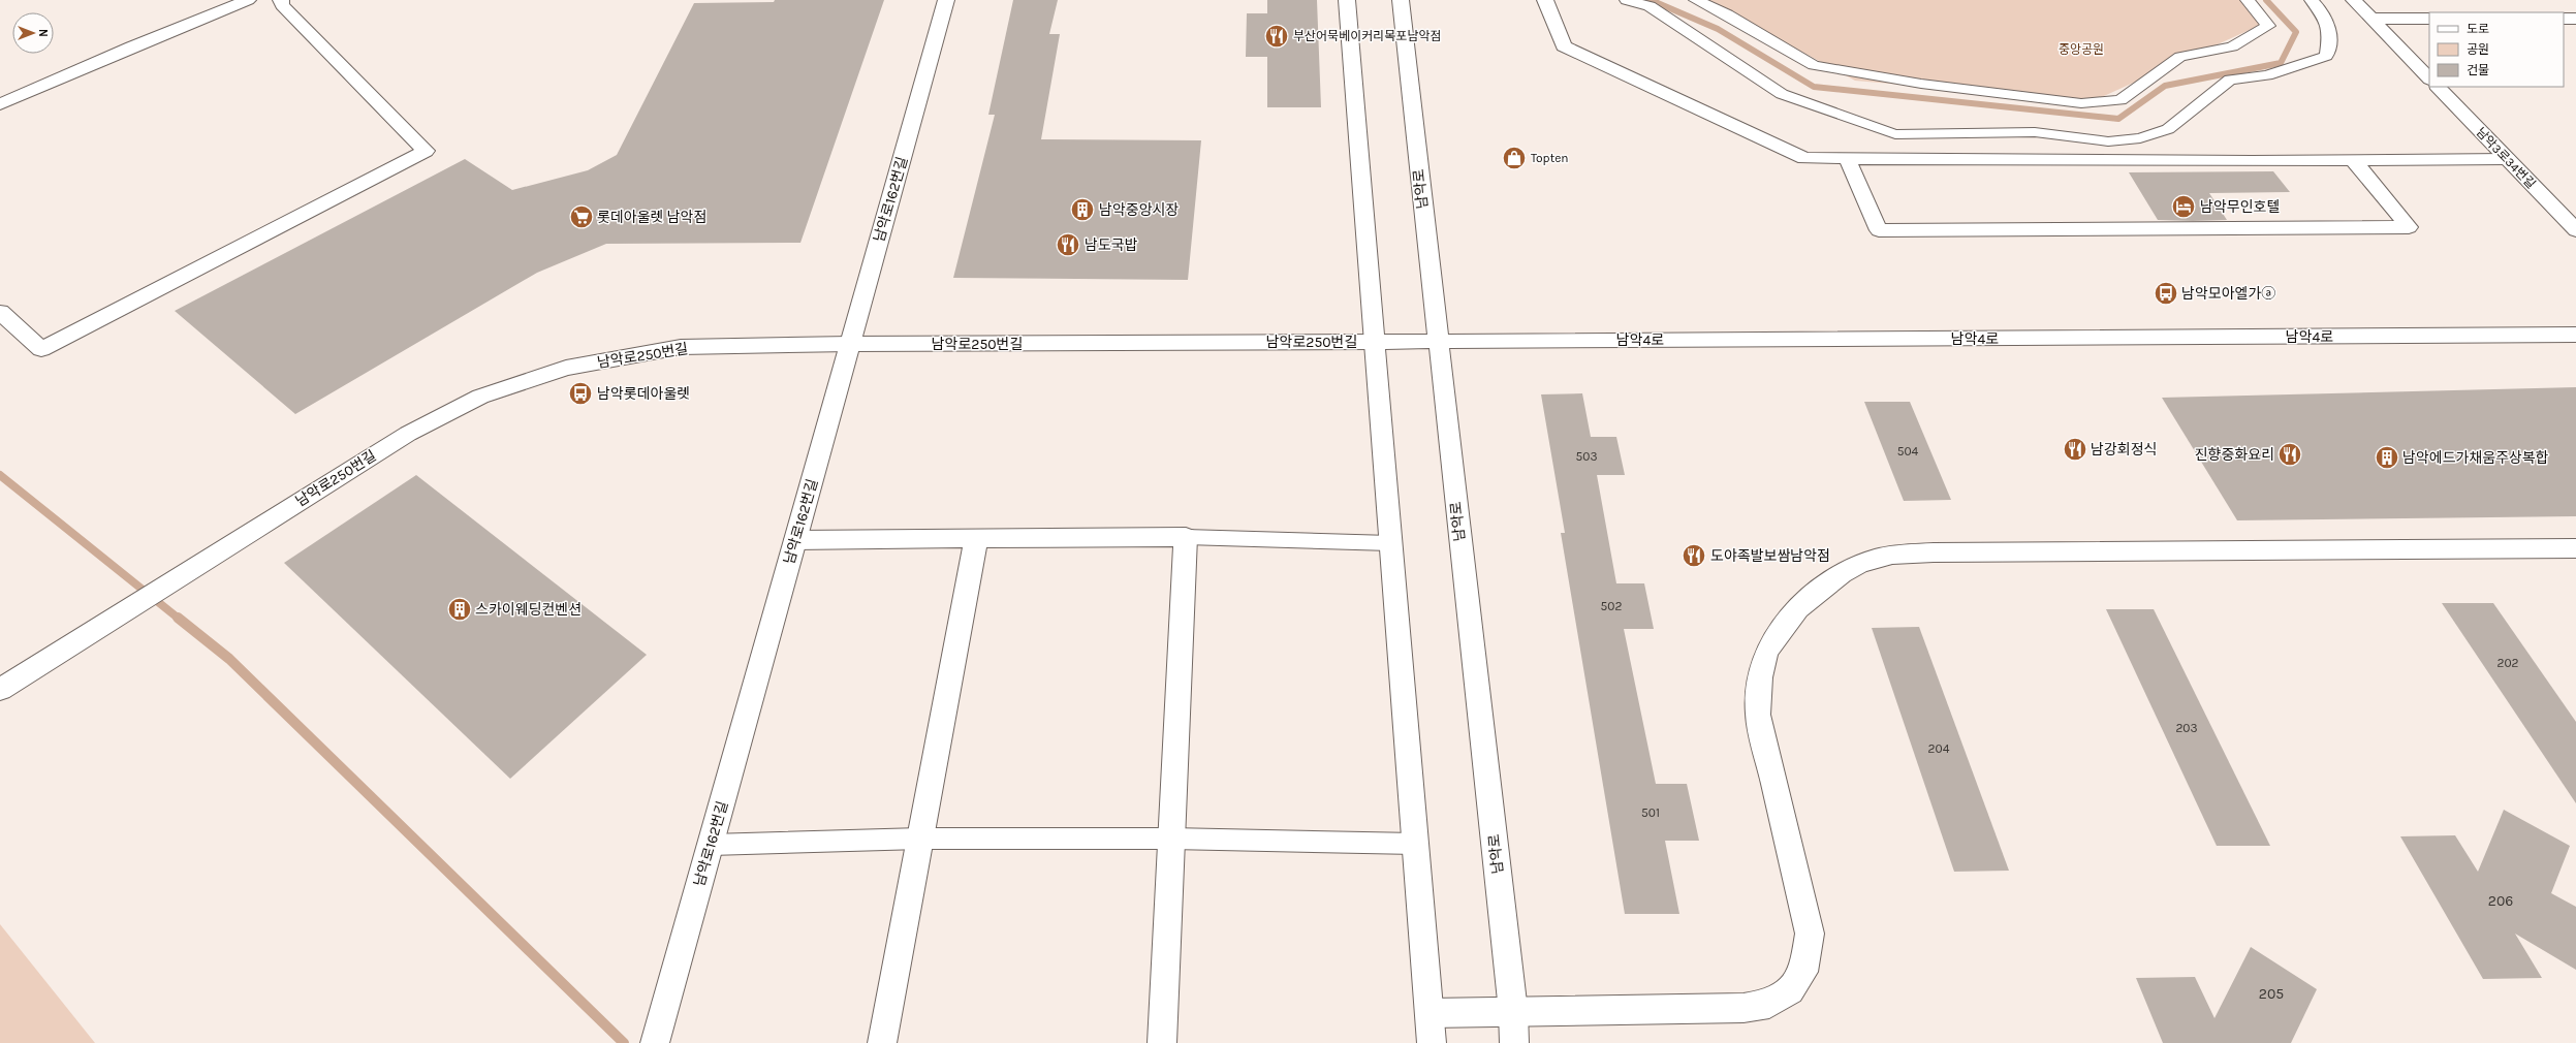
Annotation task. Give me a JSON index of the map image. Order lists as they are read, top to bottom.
{
  "streets": {
    "street": [
      "남악3로34번길",
      "남악로",
      "남악로162번길",
      "남악4로",
      "남악로250번길"
    ]
  },
  "crossings": [
    ["남악로", "남악4로"],
    ["남악로162번길", "남악로250번길"],
    ["남악4로", "남악로250번길"]
  ],
  "parks": ["중앙공원"],
  "places": {
    "restaurant": [
      "부산어묵베이커리목포남악점",
      "남도국밥",
      "남강회정식",
      "진향중화요리",
      "도야족발보쌈남악점"
    ],
    "shop": ["Topten"],
    "hotel": ["남악무인호텔"],
    "building": ["남악중앙시장", "남악에드가채움주상복합", "스카이웨딩컨벤션"],
    "supermarket": ["롯데아울렛 남악점"],
    "bus stop": ["남악모아엘가ⓐ", "남악롯데아울렛"]
  },
  "house_numbers": [
    "504",
    "503",
    "502",
    "202",
    "203",
    "204",
    "501",
    "206",
    "205"
  ],
  "legend": ["도로", "공원", "건물"],
  "north": "right"
}
